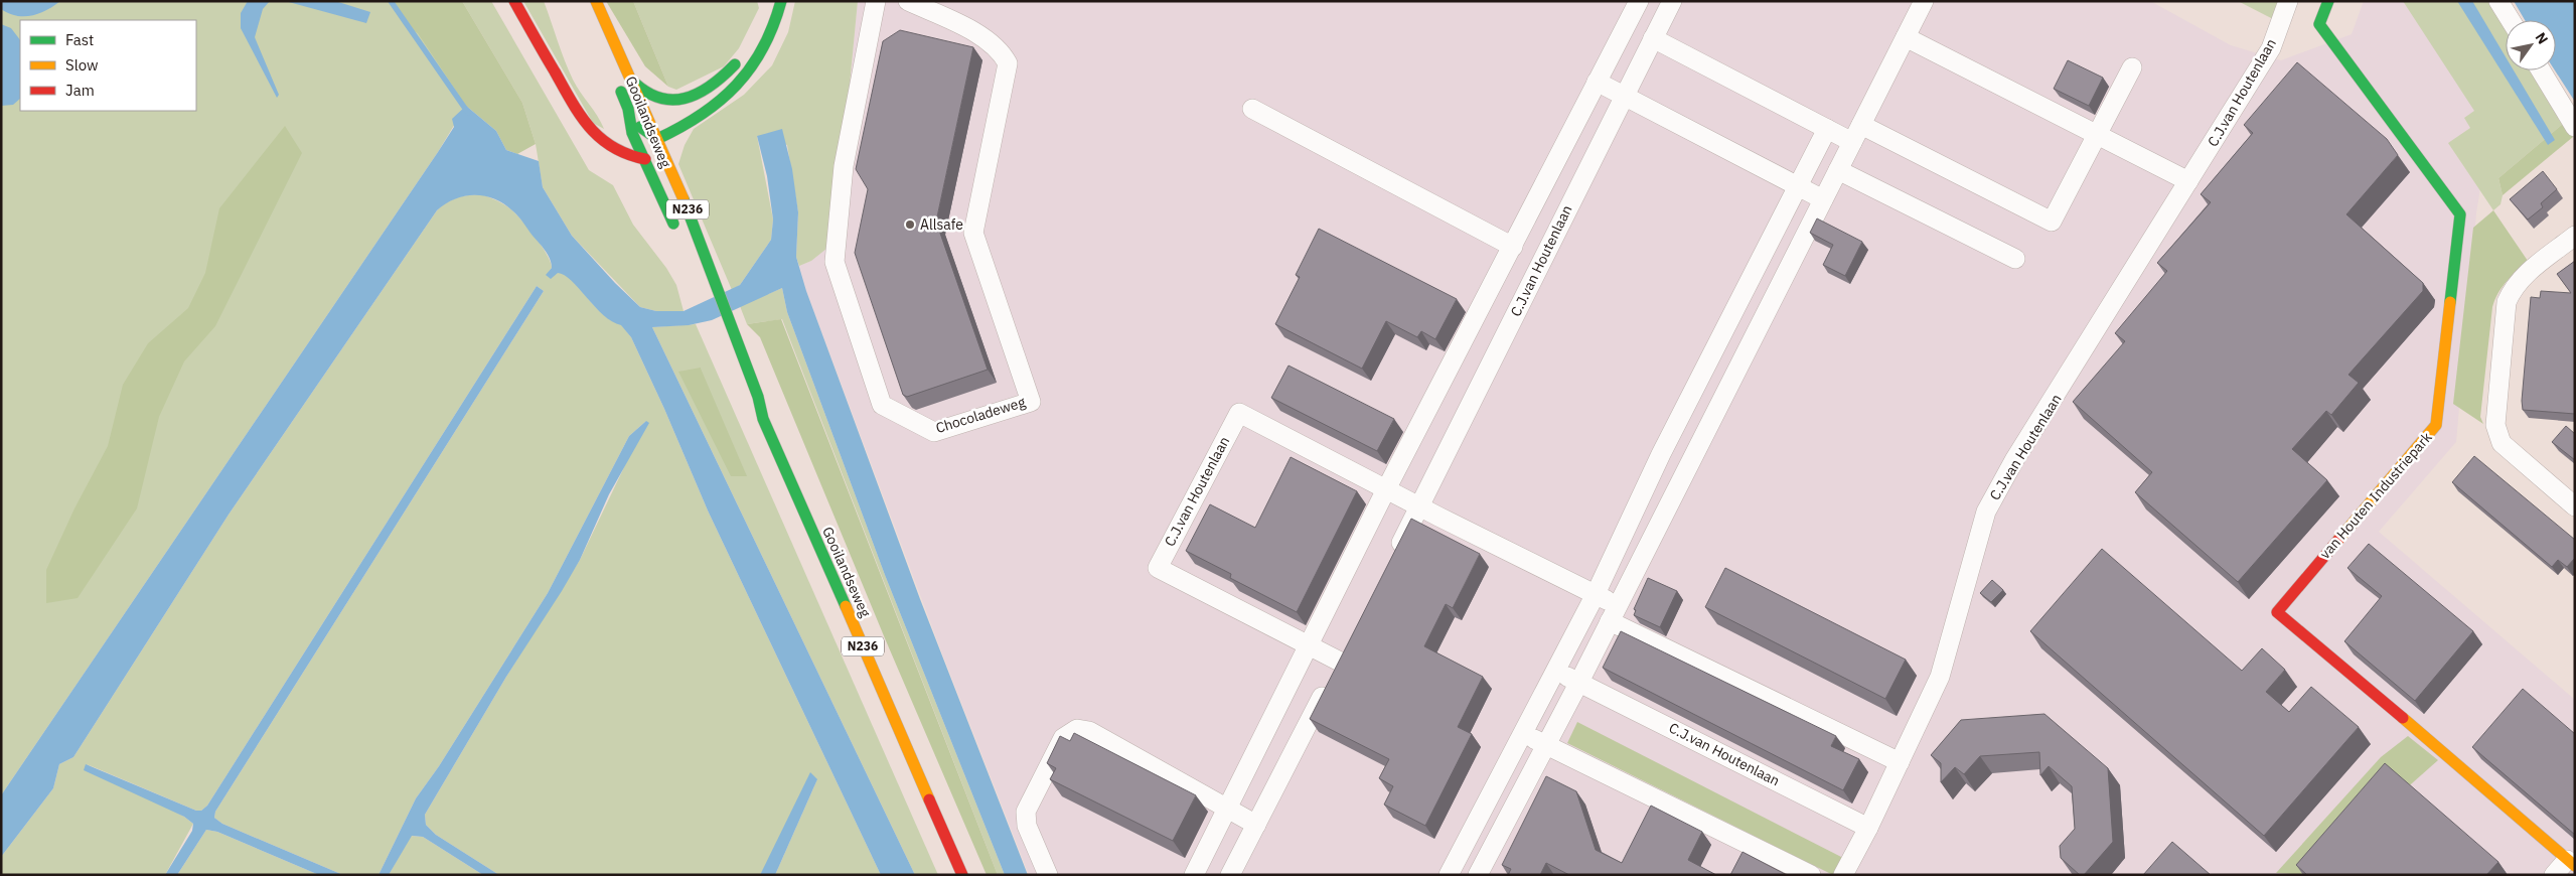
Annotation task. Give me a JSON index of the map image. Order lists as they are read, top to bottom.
{
  "streets": {
    "street": [
      "C.J.van Houtenlaan",
      "Gooilandseweg",
      "N236",
      "Chocoladeweg",
      "van Houten Industriepark"
    ]
  },
  "places": ["Allsafe"],
  "legend": ["Fast", "Slow", "Jam"],
  "north": "top right"
}
